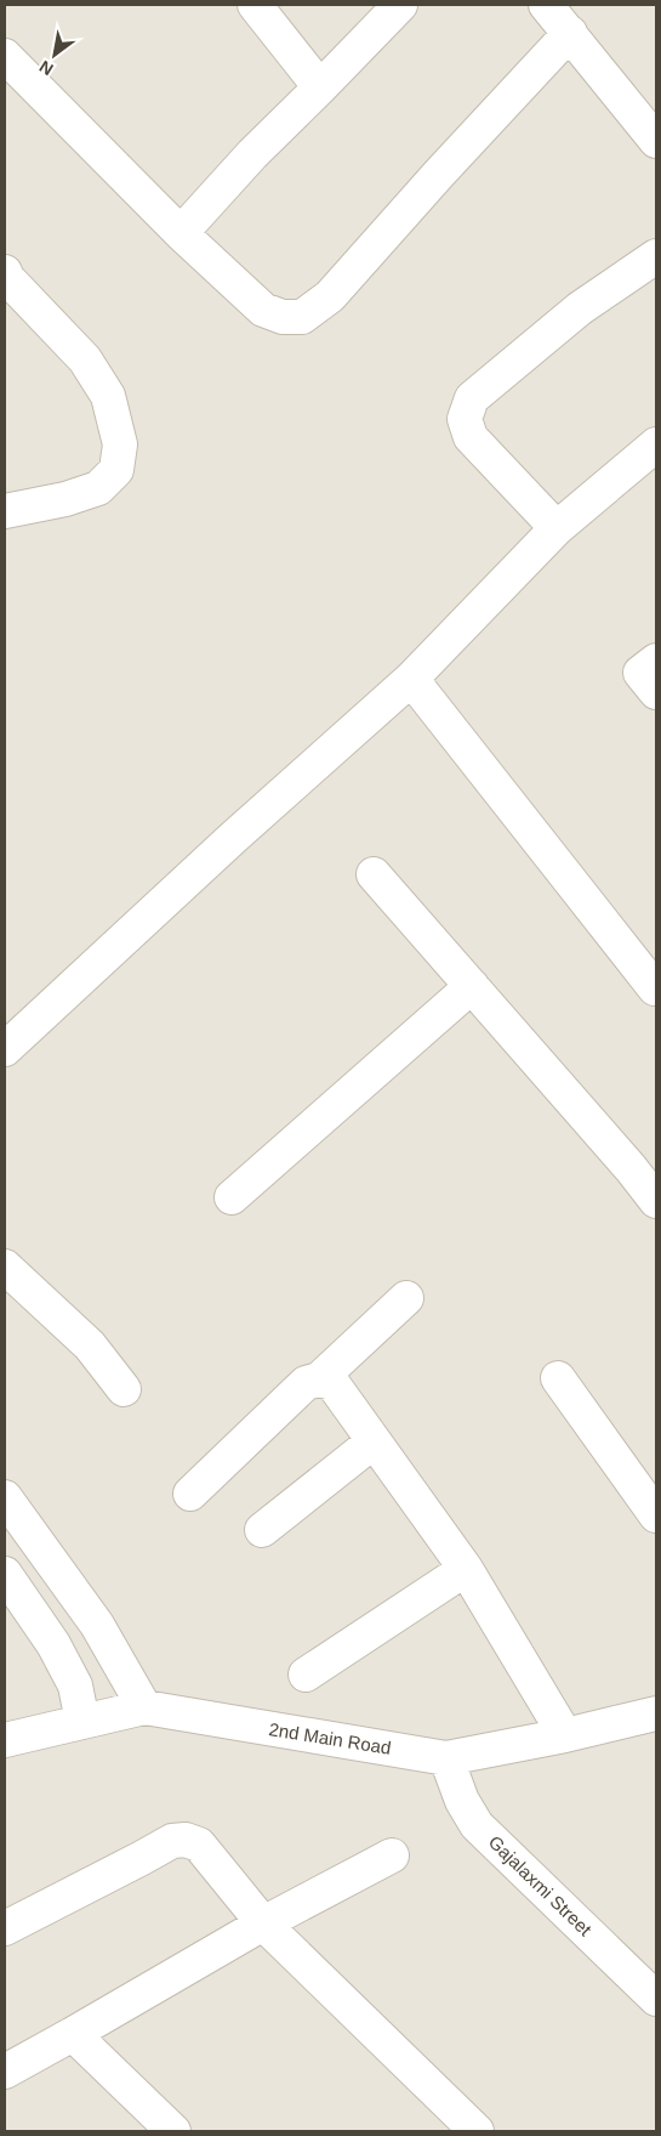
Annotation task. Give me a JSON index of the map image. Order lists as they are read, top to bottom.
{
  "streets": {
    "street": ["2nd Main Road", "Gajalaxmi Street"]
  },
  "crossings": [
    ["2nd Main Road", "Gajalaxmi Street"]
  ],
  "north": "bottom left"
}
